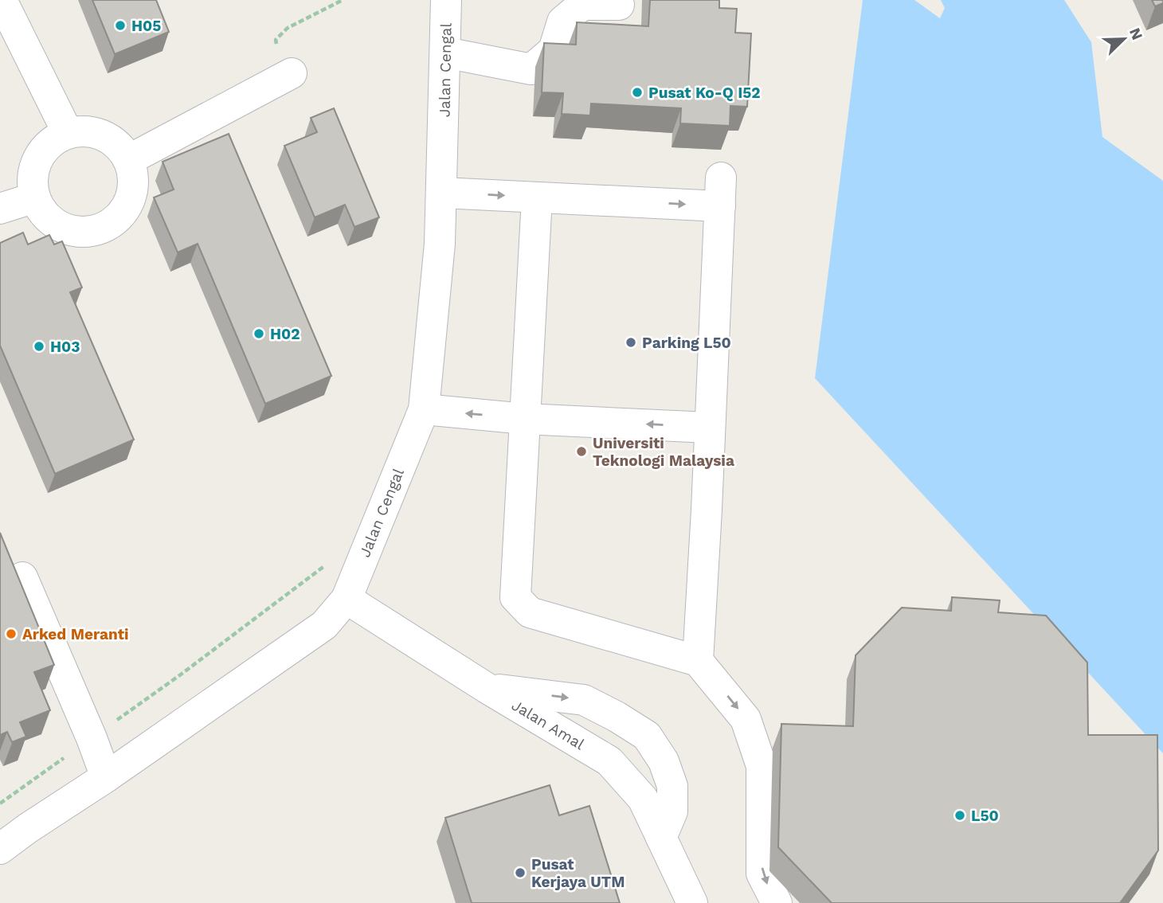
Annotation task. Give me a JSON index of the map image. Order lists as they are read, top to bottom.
{
  "streets": {
    "street": ["Jalan Cengal", "Jalan Amal"]
  },
  "crossings": [
    ["Jalan Cengal", "Jalan Amal"]
  ],
  "places": [
    "H05",
    "Pusat Ko-Q I52",
    "H02",
    "Parking L50",
    "H03",
    "Universiti Teknologi Malaysia",
    "Arked Meranti",
    "L50",
    "Pusat Kerjaya UTM"
  ],
  "north": "top right"
}
